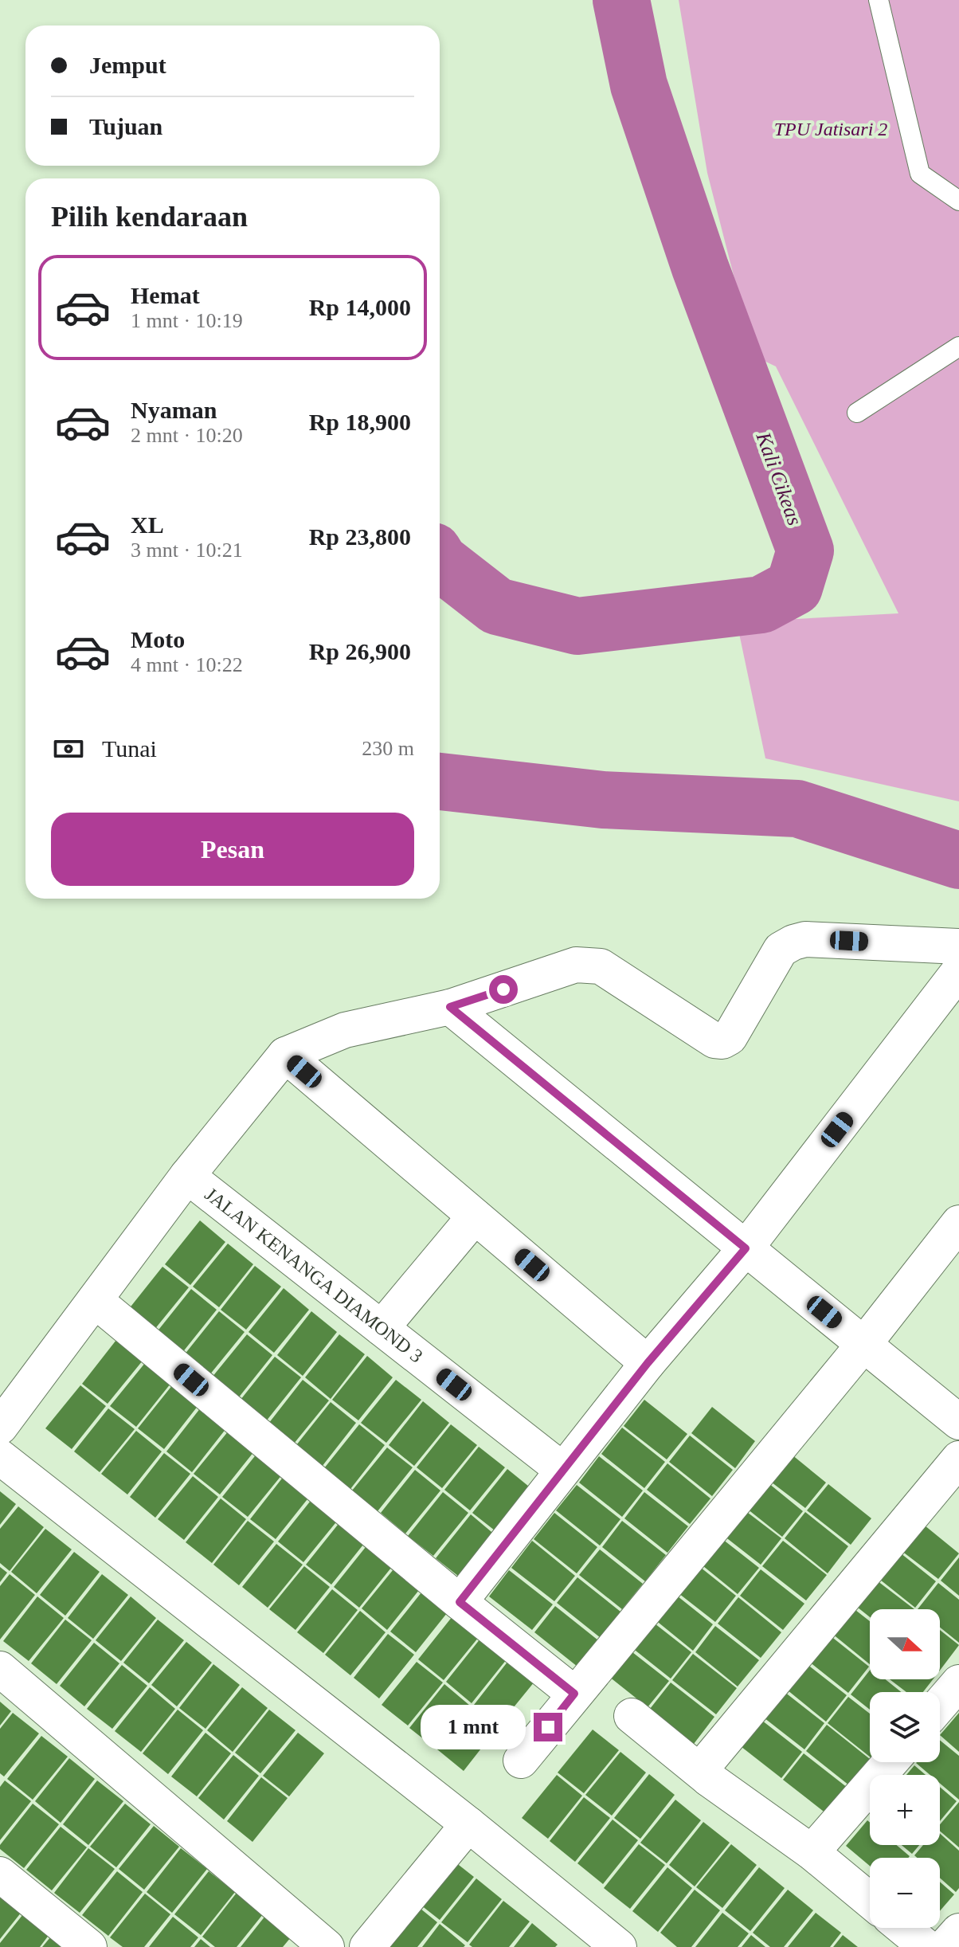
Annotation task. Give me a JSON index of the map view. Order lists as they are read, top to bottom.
{
  "streets": {
    "street": ["JALAN KENANGA DIAMOND 3"]
  },
  "water": ["Kali Cikeas"],
  "parks": ["TPU Jatisari 2"],
  "north": "right",
  "page": {
    "banner": ["Jemput", "Tujuan"],
    "heading": "Pilih kendaraan",
    "list": [
      {
        "name": "Hemat",
        "note": "1 mnt · 10:19",
        "value": "Rp 14,000"
      },
      {
        "name": "Nyaman",
        "note": "2 mnt · 10:20",
        "value": "Rp 18,900"
      },
      {
        "name": "XL",
        "note": "3 mnt · 10:21",
        "value": "Rp 23,800"
      },
      {
        "name": "Moto",
        "note": "4 mnt · 10:22",
        "value": "Rp 26,900"
      }
    ],
    "pay": ["Tunai", "230 m"],
    "buttons": "Pesan",
    "map_buttons": ["+", "−"],
    "bubble": "1 mnt"
  }
}
